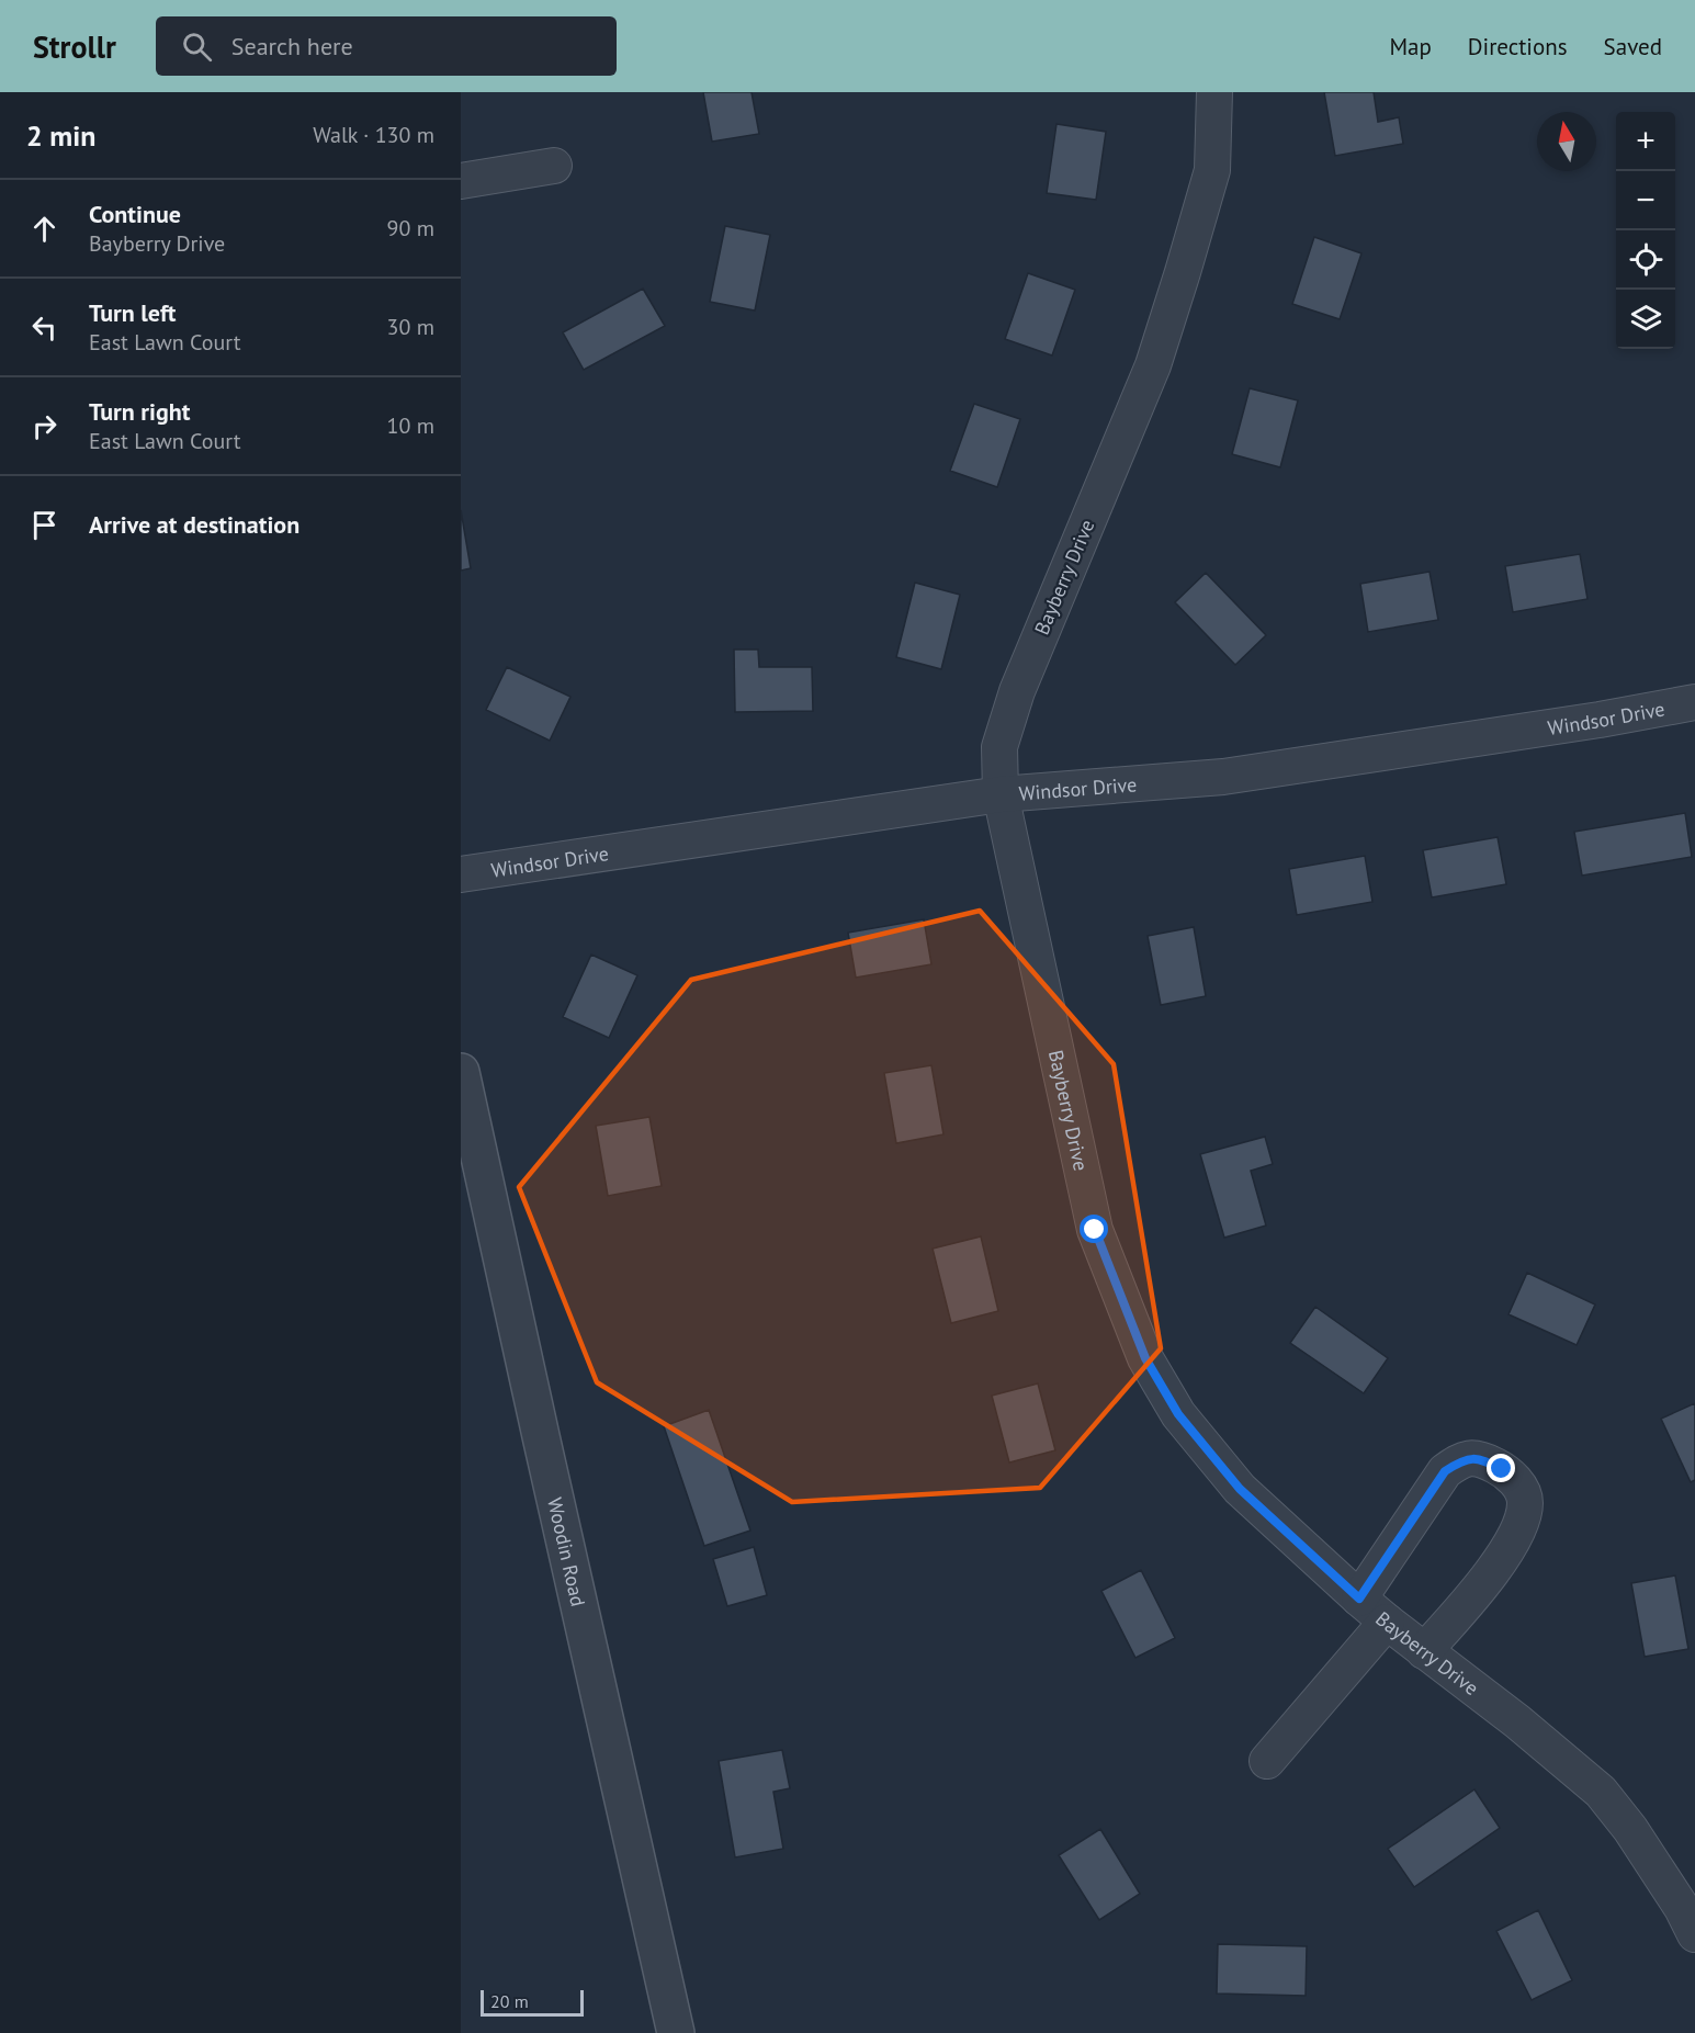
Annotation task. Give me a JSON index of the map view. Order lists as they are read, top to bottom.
{
  "streets": {
    "street": ["Bayberry Drive", "Windsor Drive", "Woodin Road"]
  },
  "crossings": [
    ["Bayberry Drive", "Windsor Drive"]
  ],
  "scale_bar": "20 m",
  "north": "top",
  "page": {
    "header": "Strollr",
    "search": "Search here",
    "nav": ["Map", "Directions", "Saved"],
    "heading": ["2 min", "Walk · 130 m"],
    "map_buttons": ["+", "−"],
    "list": [
      ["Continue", "Bayberry Drive", "90 m"],
      ["Turn left", "East Lawn Court", "30 m"],
      ["Turn right", "East Lawn Court", "10 m"],
      "Arrive at destination"
    ],
    "scale": "20 m"
  }
}
